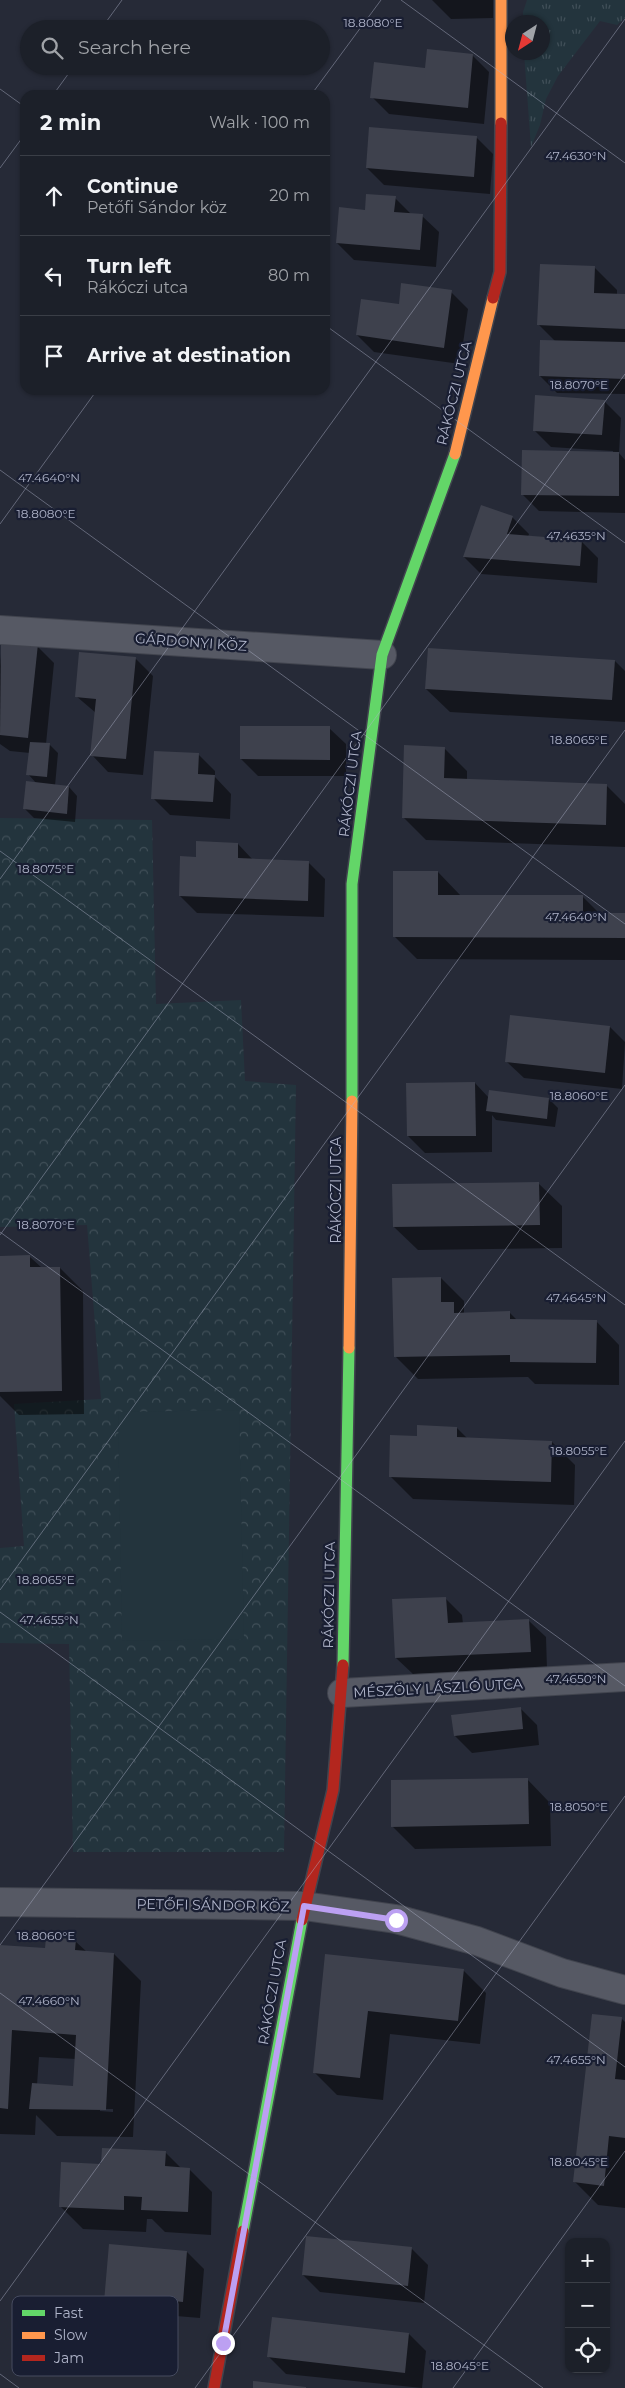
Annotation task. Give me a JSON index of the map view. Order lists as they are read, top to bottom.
{
  "streets": {
    "street": [
      "RÁKÓCZI UTCA",
      "GÁRDONYI KÖZ",
      "MÉSZÖLY LÁSZLÓ UTCA",
      "PETŐFI SÁNDOR KÖZ"
    ]
  },
  "crossings": [
    ["RÁKÓCZI UTCA", "GÁRDONYI KÖZ"],
    ["RÁKÓCZI UTCA", "MÉSZÖLY LÁSZLÓ UTCA"],
    ["RÁKÓCZI UTCA", "PETŐFI SÁNDOR KÖZ"]
  ],
  "legend": ["Fast", "Slow", "Jam"],
  "north": "bottom left",
  "page": {
    "search": "Search here",
    "heading": ["2 min", "Walk · 100 m"],
    "list": [
      ["Continue", "Petőfi Sándor köz", "20 m"],
      ["Turn left", "Rákóczi utca", "80 m"],
      "Arrive at destination"
    ],
    "map_buttons": ["+", "−"]
  },
  "coordinates": [
    "18.8080°E",
    "47.4630°N",
    "18.8070°E",
    "47.4640°N",
    "47.4635°N",
    "18.8065°E",
    "18.8075°E",
    "18.8060°E",
    "47.4645°N",
    "18.8055°E",
    "47.4655°N",
    "47.4650°N",
    "18.8050°E",
    "47.4660°N",
    "18.8045°E"
  ]
}
